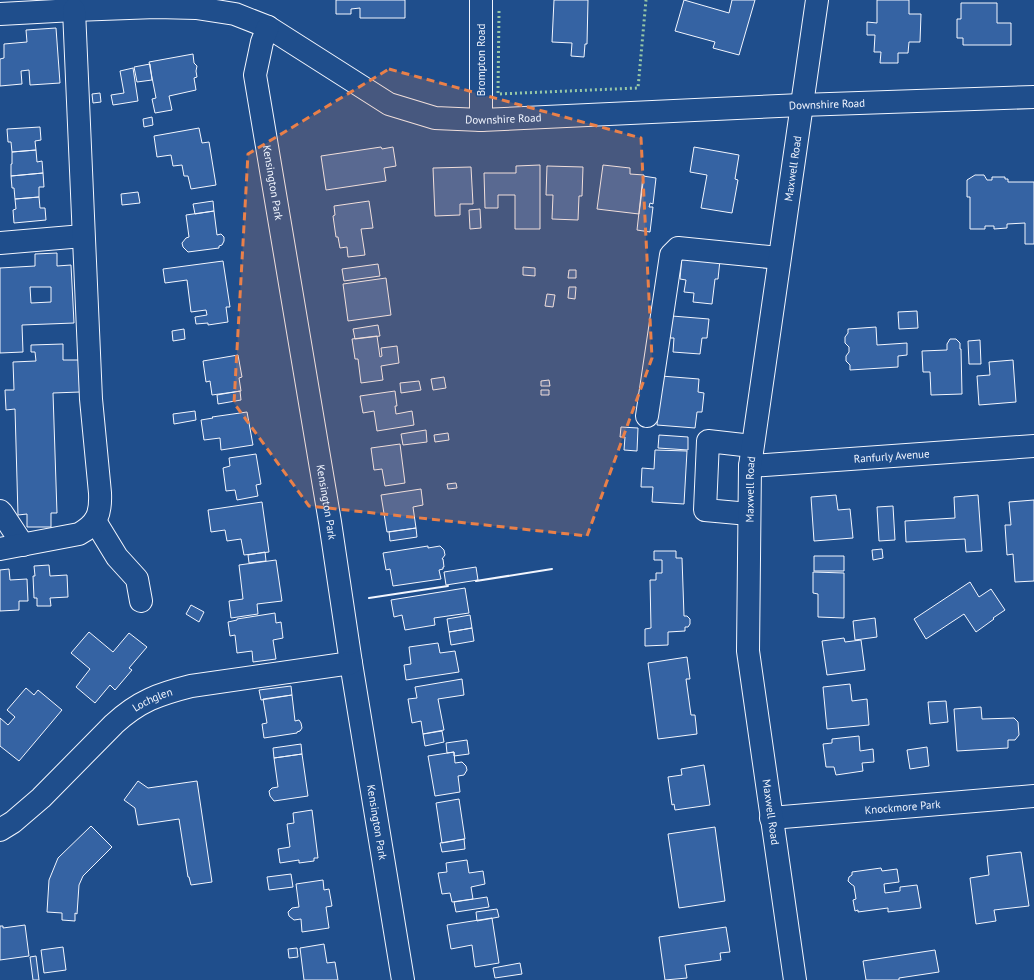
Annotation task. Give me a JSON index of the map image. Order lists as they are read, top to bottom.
{
  "streets": {
    "street": [
      "Brompton Road",
      "Downshire Road",
      "Maxwell Road",
      "Kensington Park",
      "Ranfurly Avenue",
      "Lochglen",
      "Knockmore Park"
    ]
  },
  "crossings": [
    ["Brompton Road", "Downshire Road"],
    ["Downshire Road", "Maxwell Road"],
    ["Downshire Road", "Kensington Park"],
    ["Maxwell Road", "Ranfurly Avenue"],
    ["Maxwell Road", "Knockmore Park"],
    ["Kensington Park", "Lochglen"]
  ]
}
